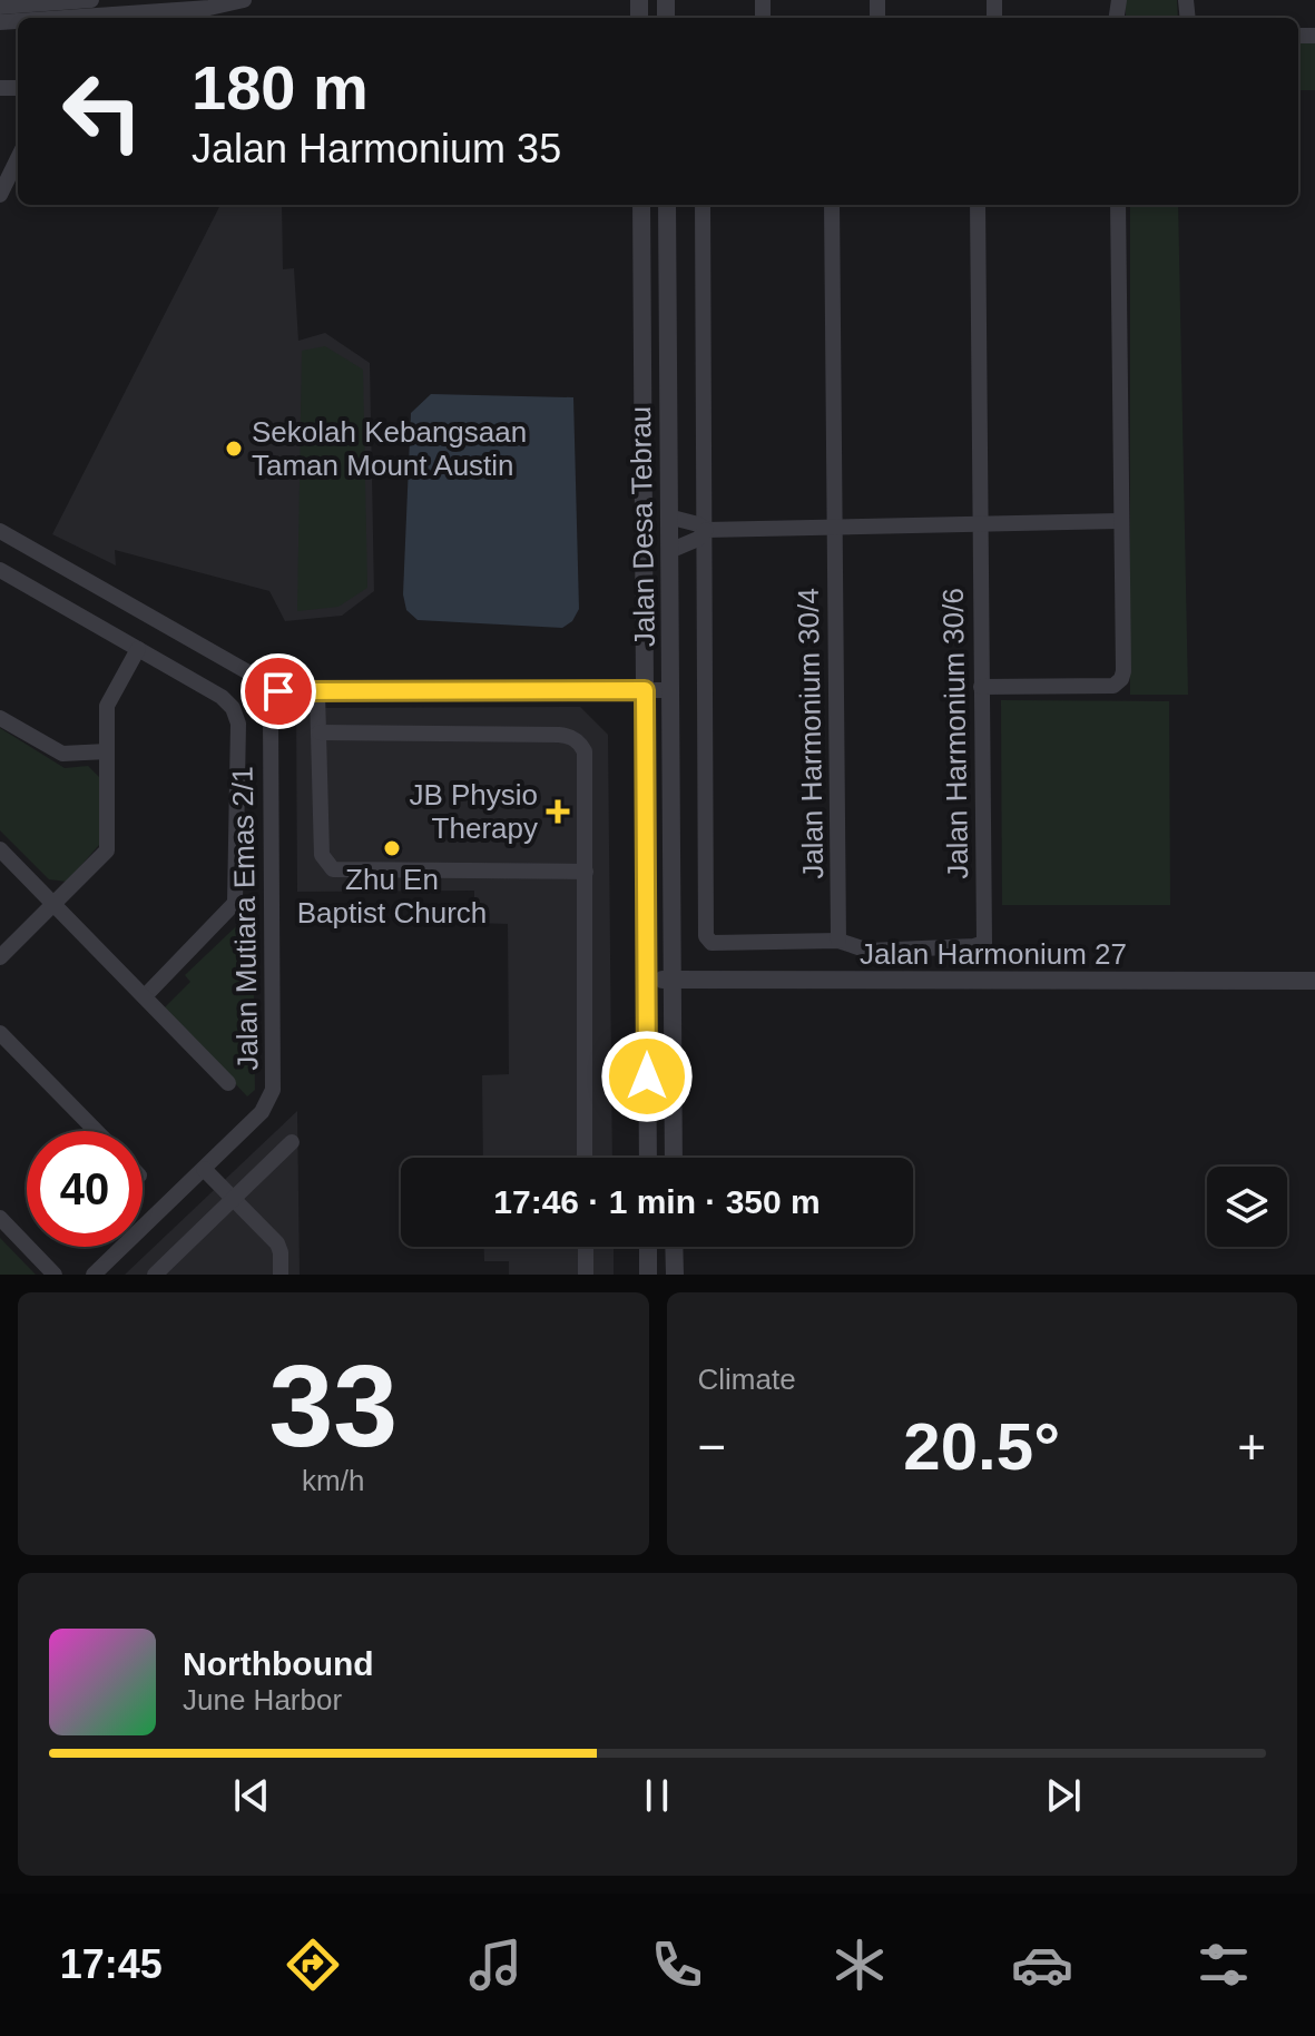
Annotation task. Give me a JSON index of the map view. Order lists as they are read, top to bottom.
{
  "streets": {
    "street": [
      "Jalan Desa Tebrau",
      "Jalan Harmonium 30/4",
      "Jalan Harmonium 30/6",
      "Jalan Mutiara Emas 2/1",
      "Jalan Harmonium 27"
    ]
  },
  "crossings": [
    ["Jalan Desa Tebrau", "Jalan Harmonium 27"],
    ["Jalan Harmonium 30/4", "Jalan Harmonium 30/6"]
  ],
  "places": {
    "other": ["Sekolah Kebangsaan Taman Mount Austin", "Zhu En Baptist Church"],
    "health": ["JB Physio Therapy"]
  },
  "page": {
    "turn": ["180 m", "Jalan Harmonium 35"],
    "limit": "40",
    "trip": "17:46 · 1 min · 350 m",
    "tile": [
      ["33", "km/h"],
      "Climate"
    ],
    "heat": ["−", "20.5°", "+"],
    "song": ["Northbound", "June Harbor"],
    "tabs": "17:45"
  }
}
